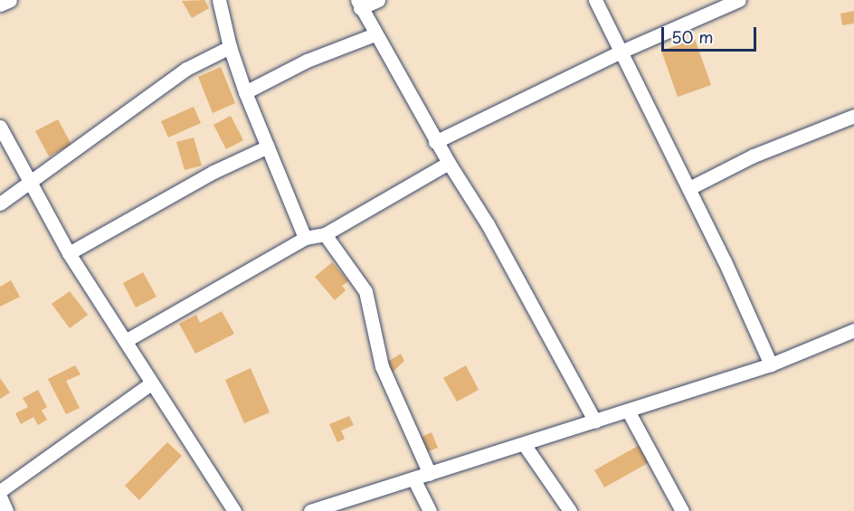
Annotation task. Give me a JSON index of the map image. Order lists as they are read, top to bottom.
{
  "scale_bar": "50 m"
}
